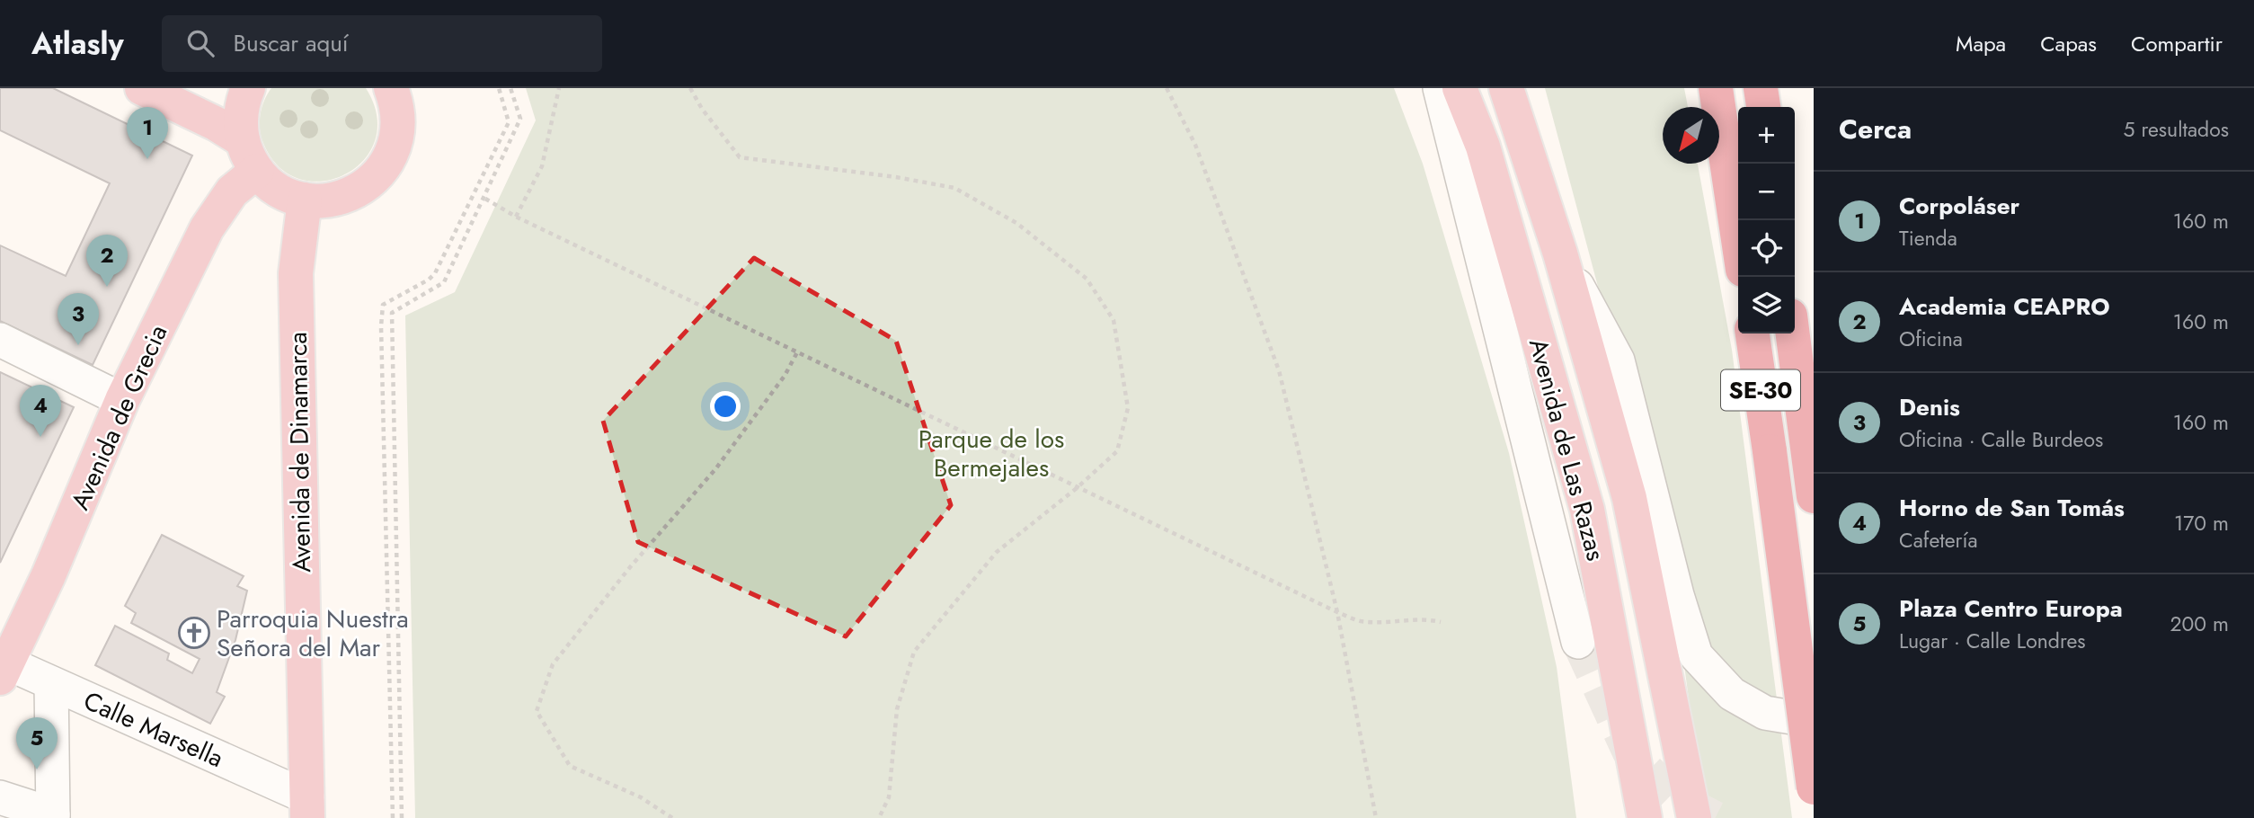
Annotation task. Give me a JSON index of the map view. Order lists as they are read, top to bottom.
{
  "streets": {
    "highway": ["SE-30"],
    "main road": ["Avenida de Grecia", "Avenida de Las Razas", "Avenida de Dinamarca"],
    "street": ["Calle Marsella"]
  },
  "crossings": [
    ["Avenida de Grecia", "Calle Marsella"],
    ["Avenida de Dinamarca", "Calle Marsella"]
  ],
  "parks": ["Parque de los Bermejales"],
  "places": {
    "church": ["Parroquia Nuestra Señora del Mar"]
  },
  "north": "bottom left",
  "page": {
    "header": "Atlasly",
    "search": "Buscar aquí",
    "nav": ["Mapa", "Capas", "Compartir"],
    "heading": ["Cerca", "5 resultados"],
    "map_buttons": ["+", "−"],
    "pins": [
      "1",
      "2",
      "3",
      "4",
      "5"
    ],
    "list": [
      {
        "mark": "1",
        "name": "Corpoláser",
        "note": "Tienda",
        "value": "160 m"
      },
      {
        "mark": "2",
        "name": "Academia CEAPRO",
        "note": "Oficina",
        "value": "160 m"
      },
      {
        "mark": "3",
        "name": "Denis",
        "note": "Oficina · Calle Burdeos",
        "value": "160 m"
      },
      {
        "mark": "4",
        "name": "Horno de San Tomás",
        "note": "Cafetería",
        "value": "170 m"
      },
      {
        "mark": "5",
        "name": "Plaza Centro Europa",
        "note": "Lugar · Calle Londres",
        "value": "200 m"
      }
    ]
  }
}
